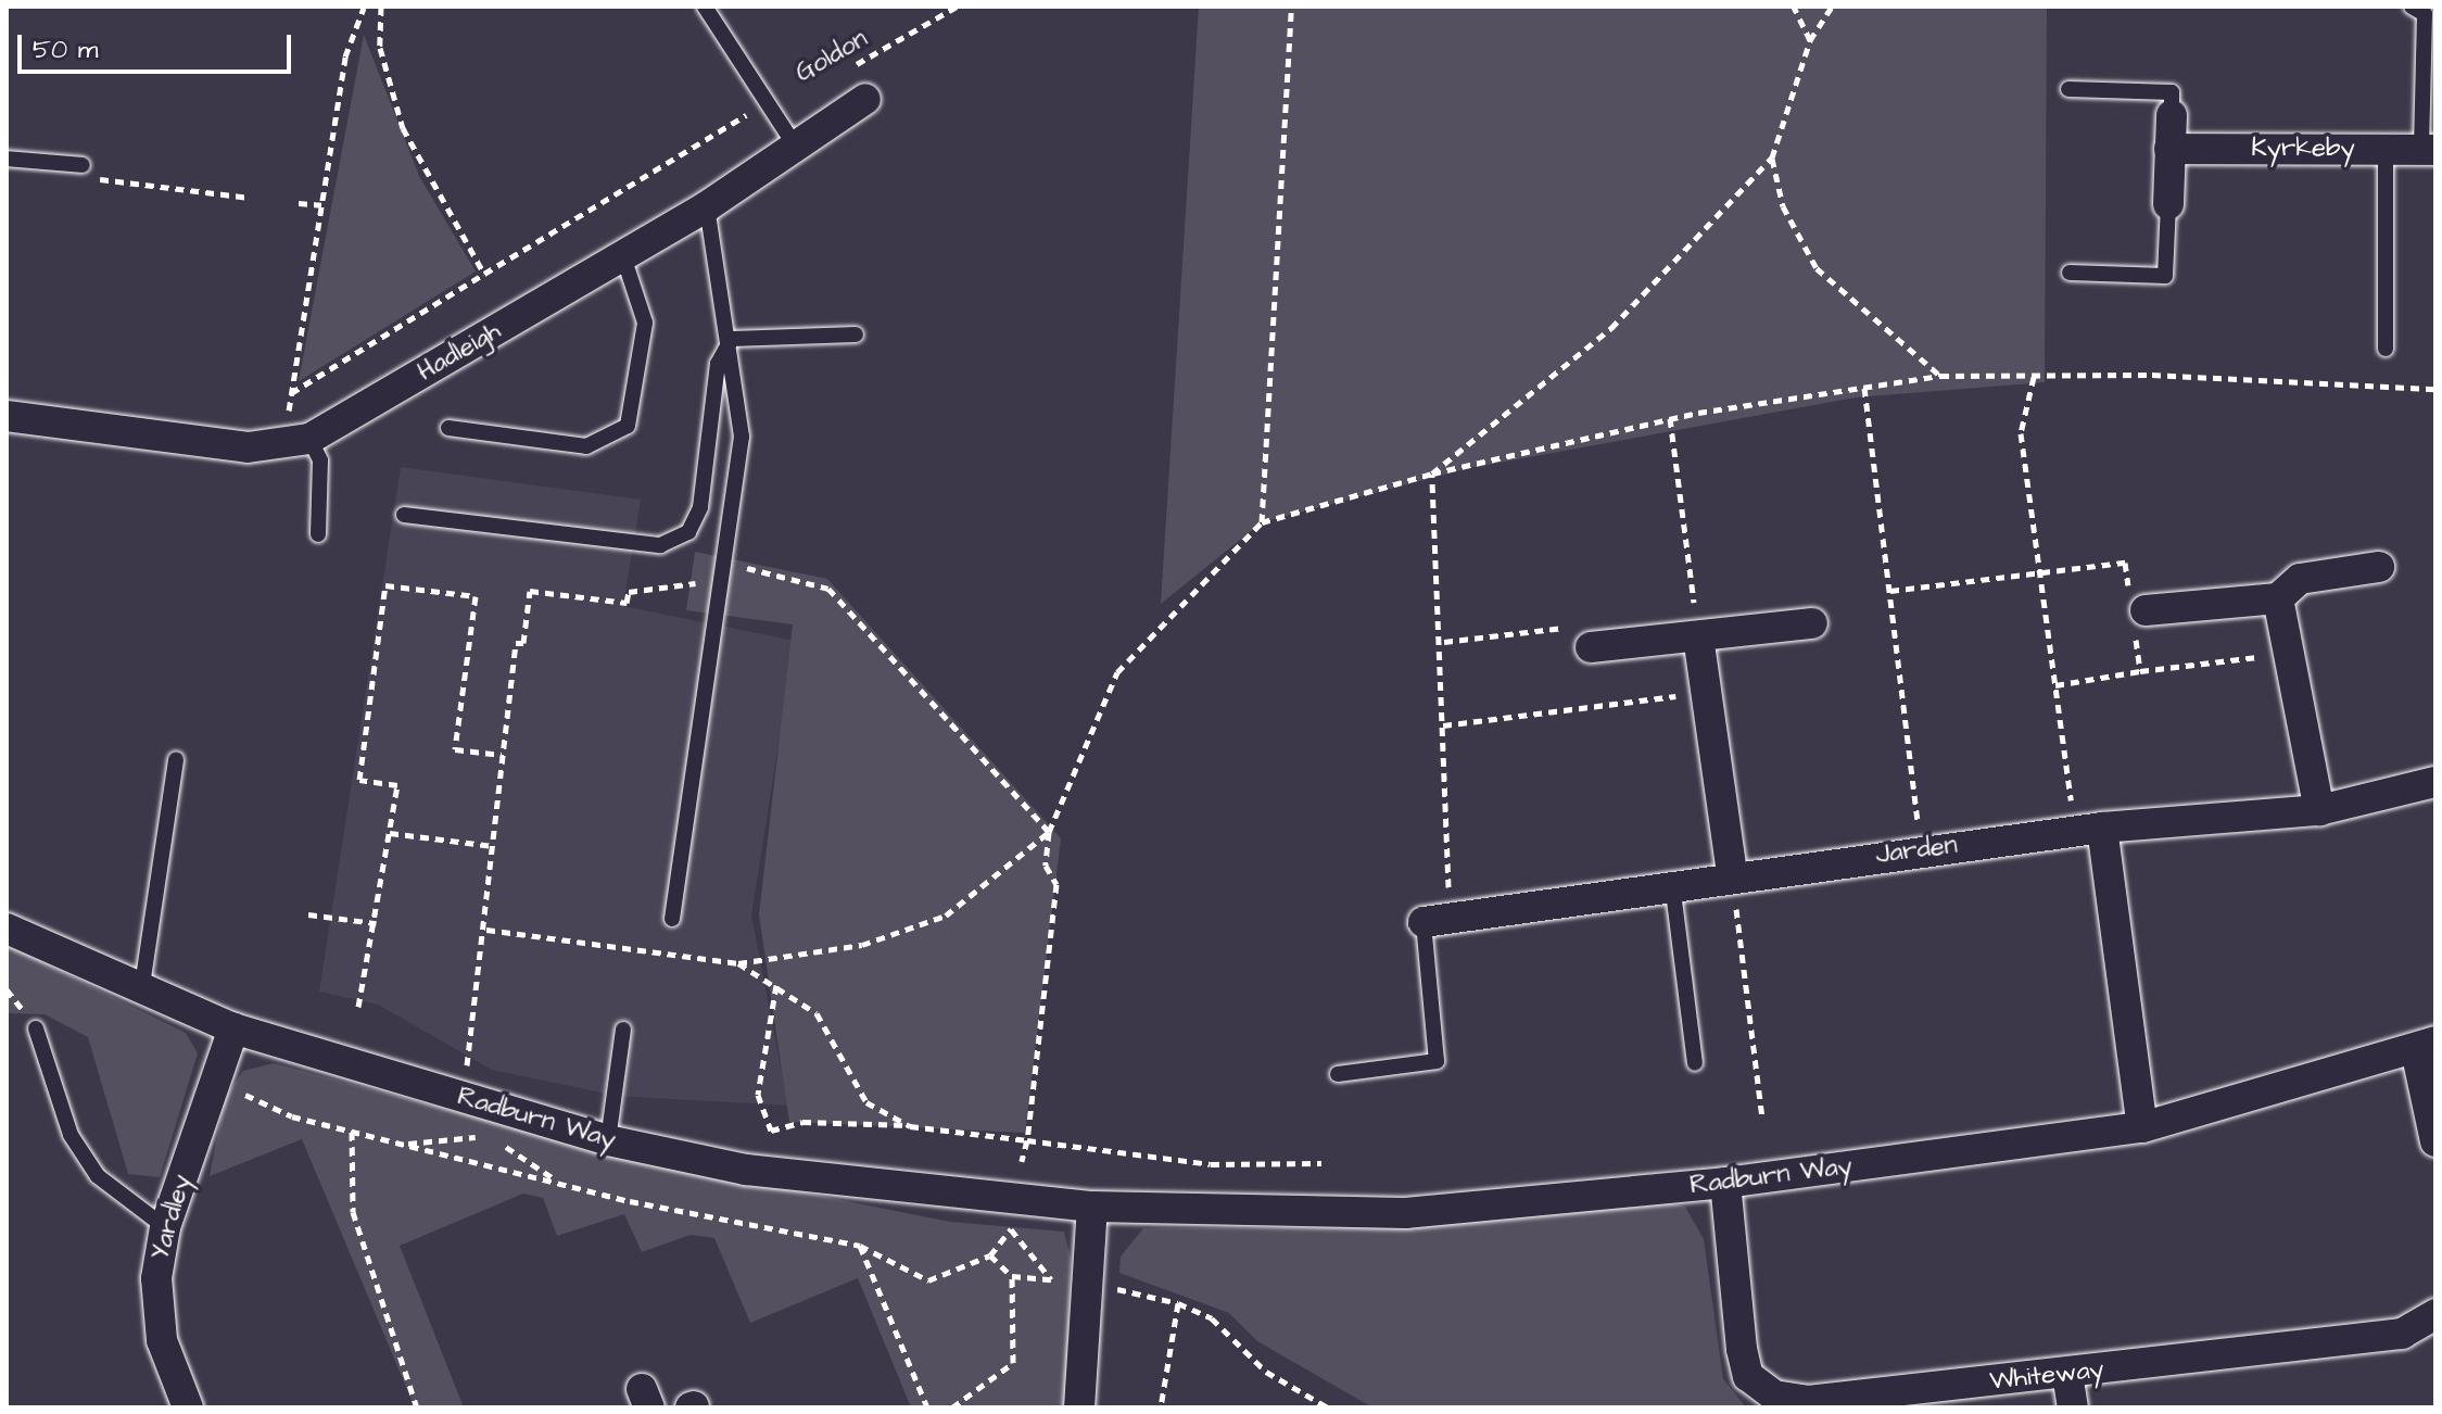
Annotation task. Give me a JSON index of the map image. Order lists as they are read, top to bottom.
{
  "streets": {
    "street": [
      "Kyrkeby",
      "Hadleigh",
      "Jarden",
      "Radburn Way",
      "Yardley",
      "Whiteway"
    ],
    "path": ["Goldon"]
  },
  "crossings": [
    ["Radburn Way", "Yardley"],
    ["Radburn Way", "Whiteway"]
  ],
  "scale_bar": "50 m"
}
